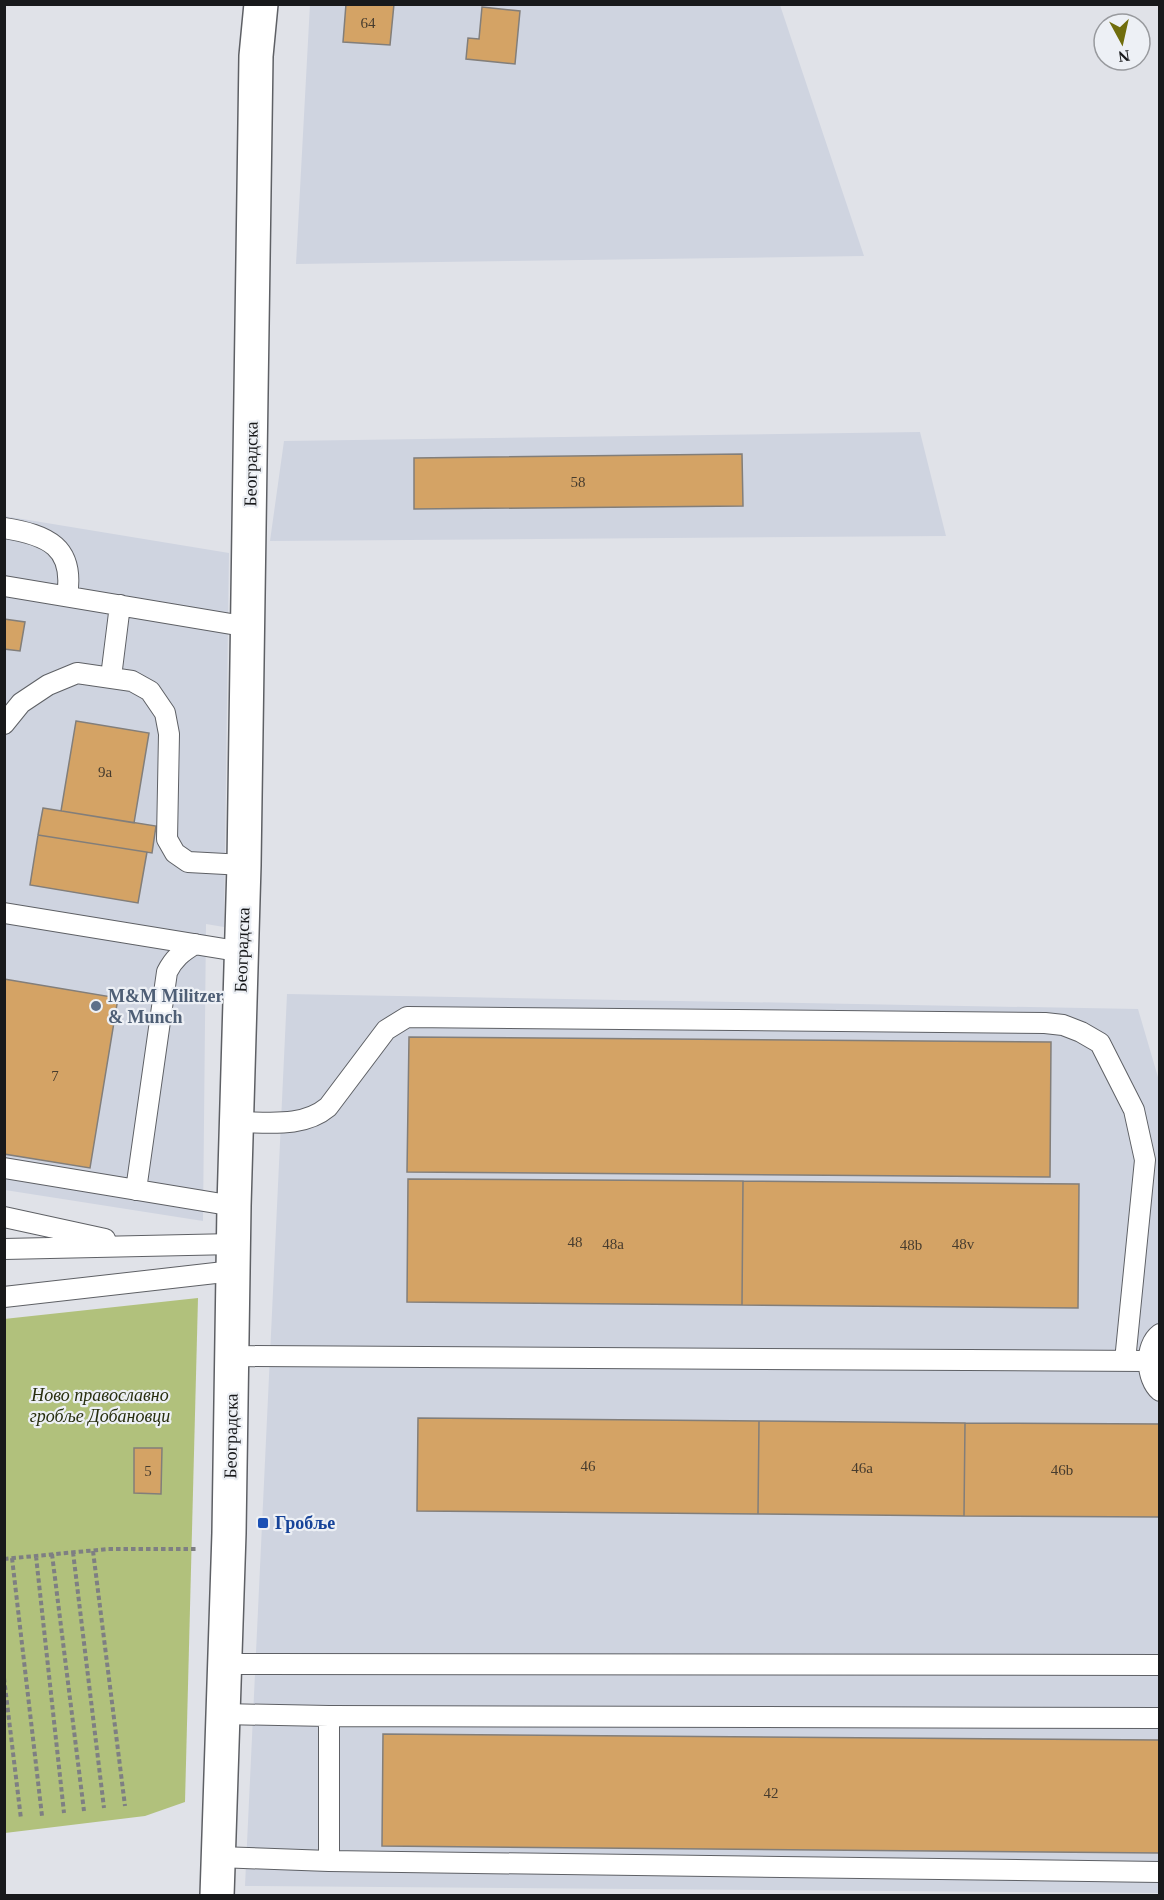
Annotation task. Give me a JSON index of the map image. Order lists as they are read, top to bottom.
{
  "streets": {
    "street": ["Београдска"]
  },
  "parks": ["Ново православно гробље Добановци"],
  "places": {
    "other": ["M&M Militzer & Munch"],
    "transit": ["Гробље"]
  },
  "house_numbers": [
    "64",
    "58",
    "9a",
    "7",
    "48",
    "48a",
    "48v",
    "48b",
    "46",
    "46a",
    "46b",
    "5",
    "42"
  ],
  "north": "bottom"
}
